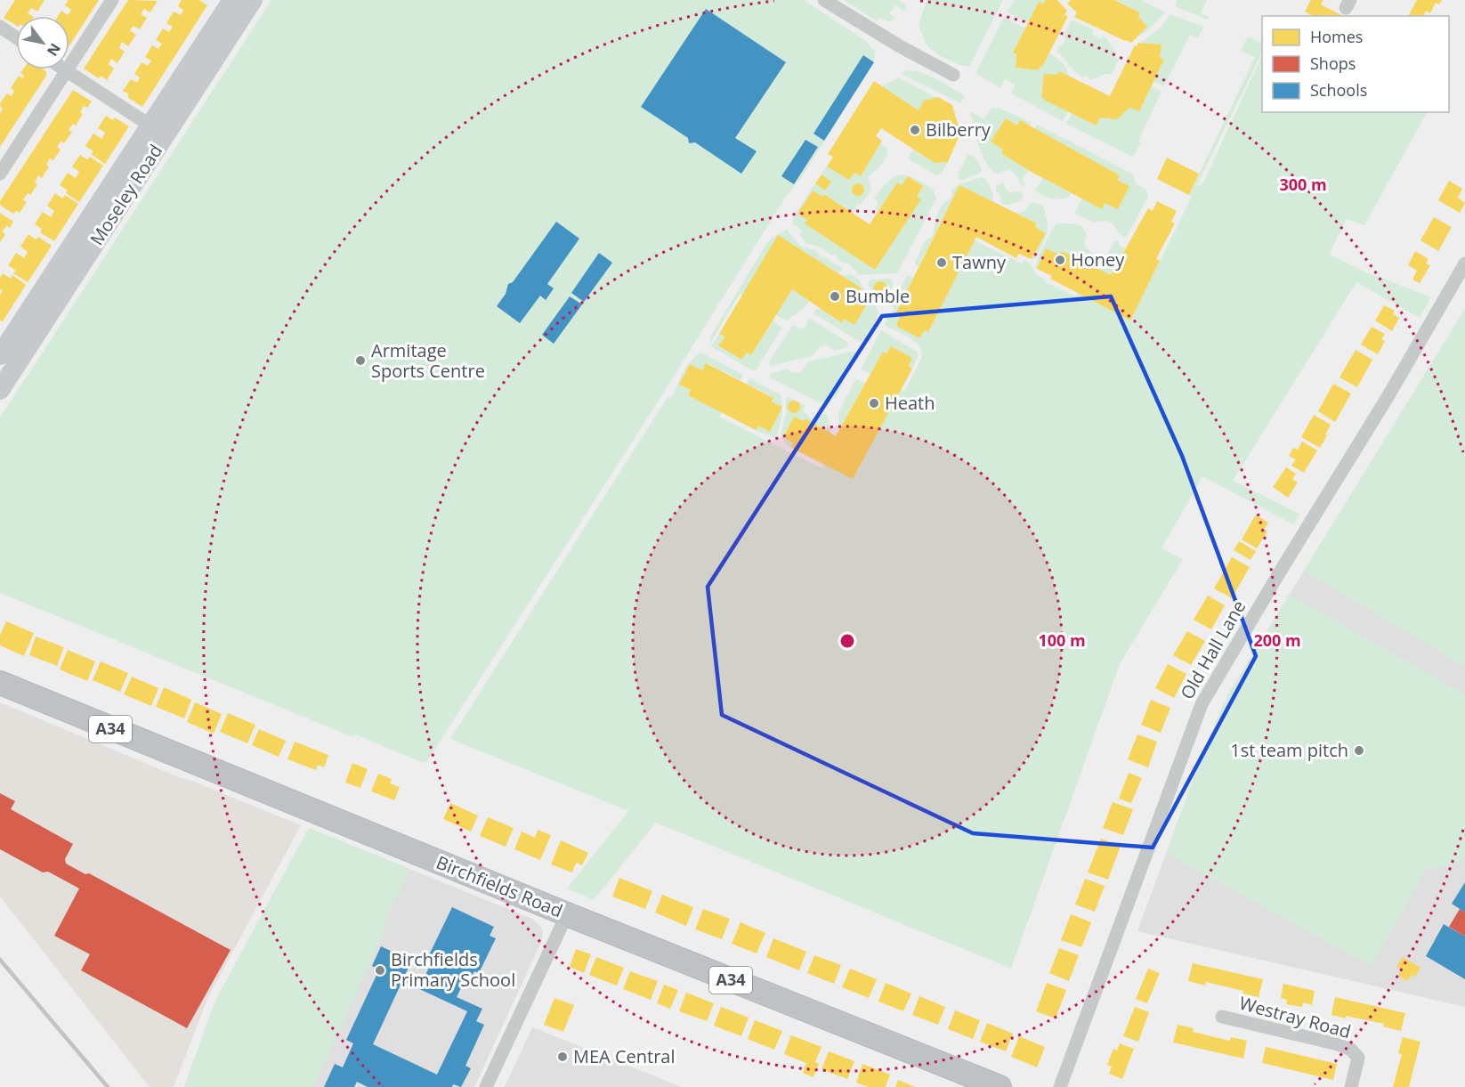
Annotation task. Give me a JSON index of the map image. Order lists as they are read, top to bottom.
{
  "streets": {
    "highway": ["A34", "Birchfields Road"],
    "main road": ["Moseley Road"],
    "street": ["Old Hall Lane", "Westray Road"]
  },
  "places": [
    "Bilberry",
    "Honey",
    "Tawny",
    "Bumble",
    "Armitage Sports Centre",
    "Heath",
    "1st team pitch",
    "Birchfields Primary School",
    "MEA Central"
  ],
  "legend": ["Homes", "Shops", "Schools"],
  "north": "bottom right",
  "rings": ["300 m", "100 m", "200 m"]
}
